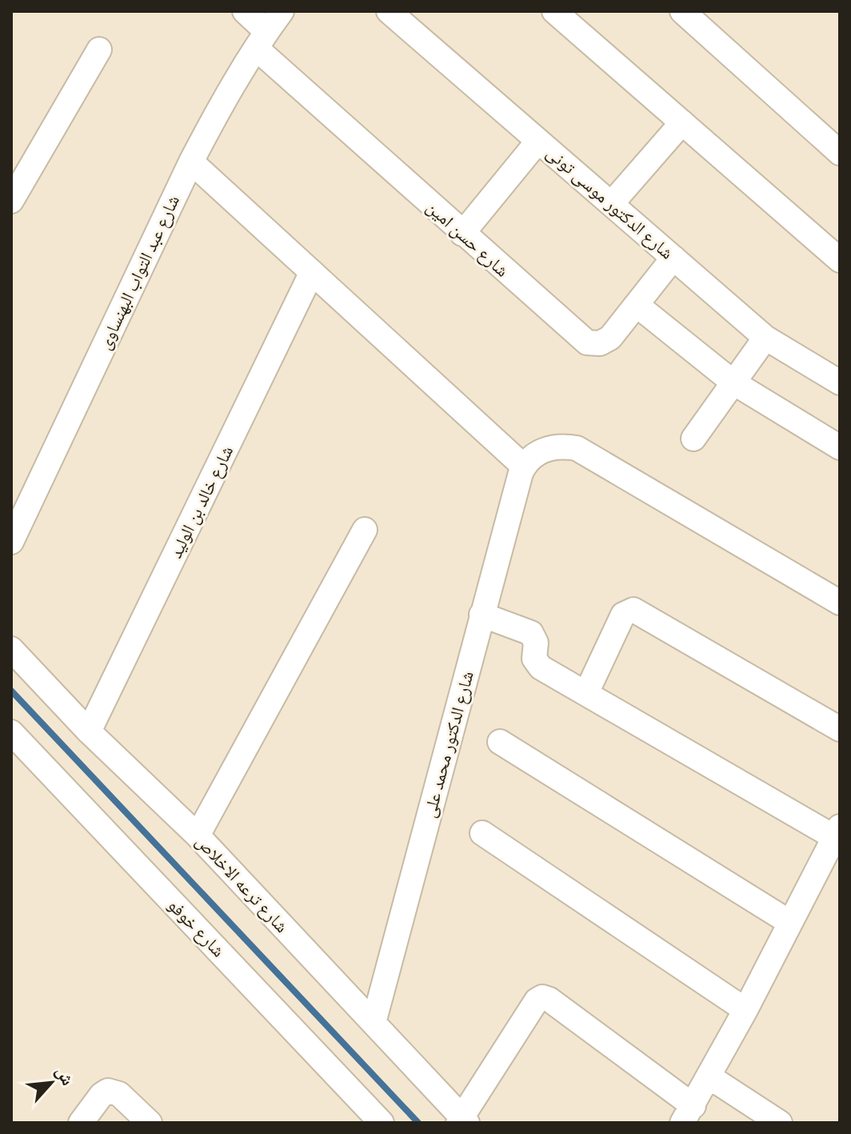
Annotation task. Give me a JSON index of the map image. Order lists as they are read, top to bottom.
{
  "streets": {
    "street": [
      "شارع الدكتور موسى تونى",
      "شارع حسن امين",
      "شارع عبد التواب البهنساوى",
      "شارع خالد بن الوليد",
      "شارع الدكتور محمد على",
      "شارع ترعه الاخلاص",
      "شارع خوفو"
    ]
  },
  "crossings": [
    ["شارع الدكتور موسى تونى", "شارع حسن امين"],
    ["شارع حسن امين", "شارع عبد التواب البهنساوى"],
    ["شارع خالد بن الوليد", "شارع ترعه الاخلاص"],
    ["شارع الدكتور محمد على", "شارع ترعه الاخلاص"]
  ],
  "north": "top right"
}
